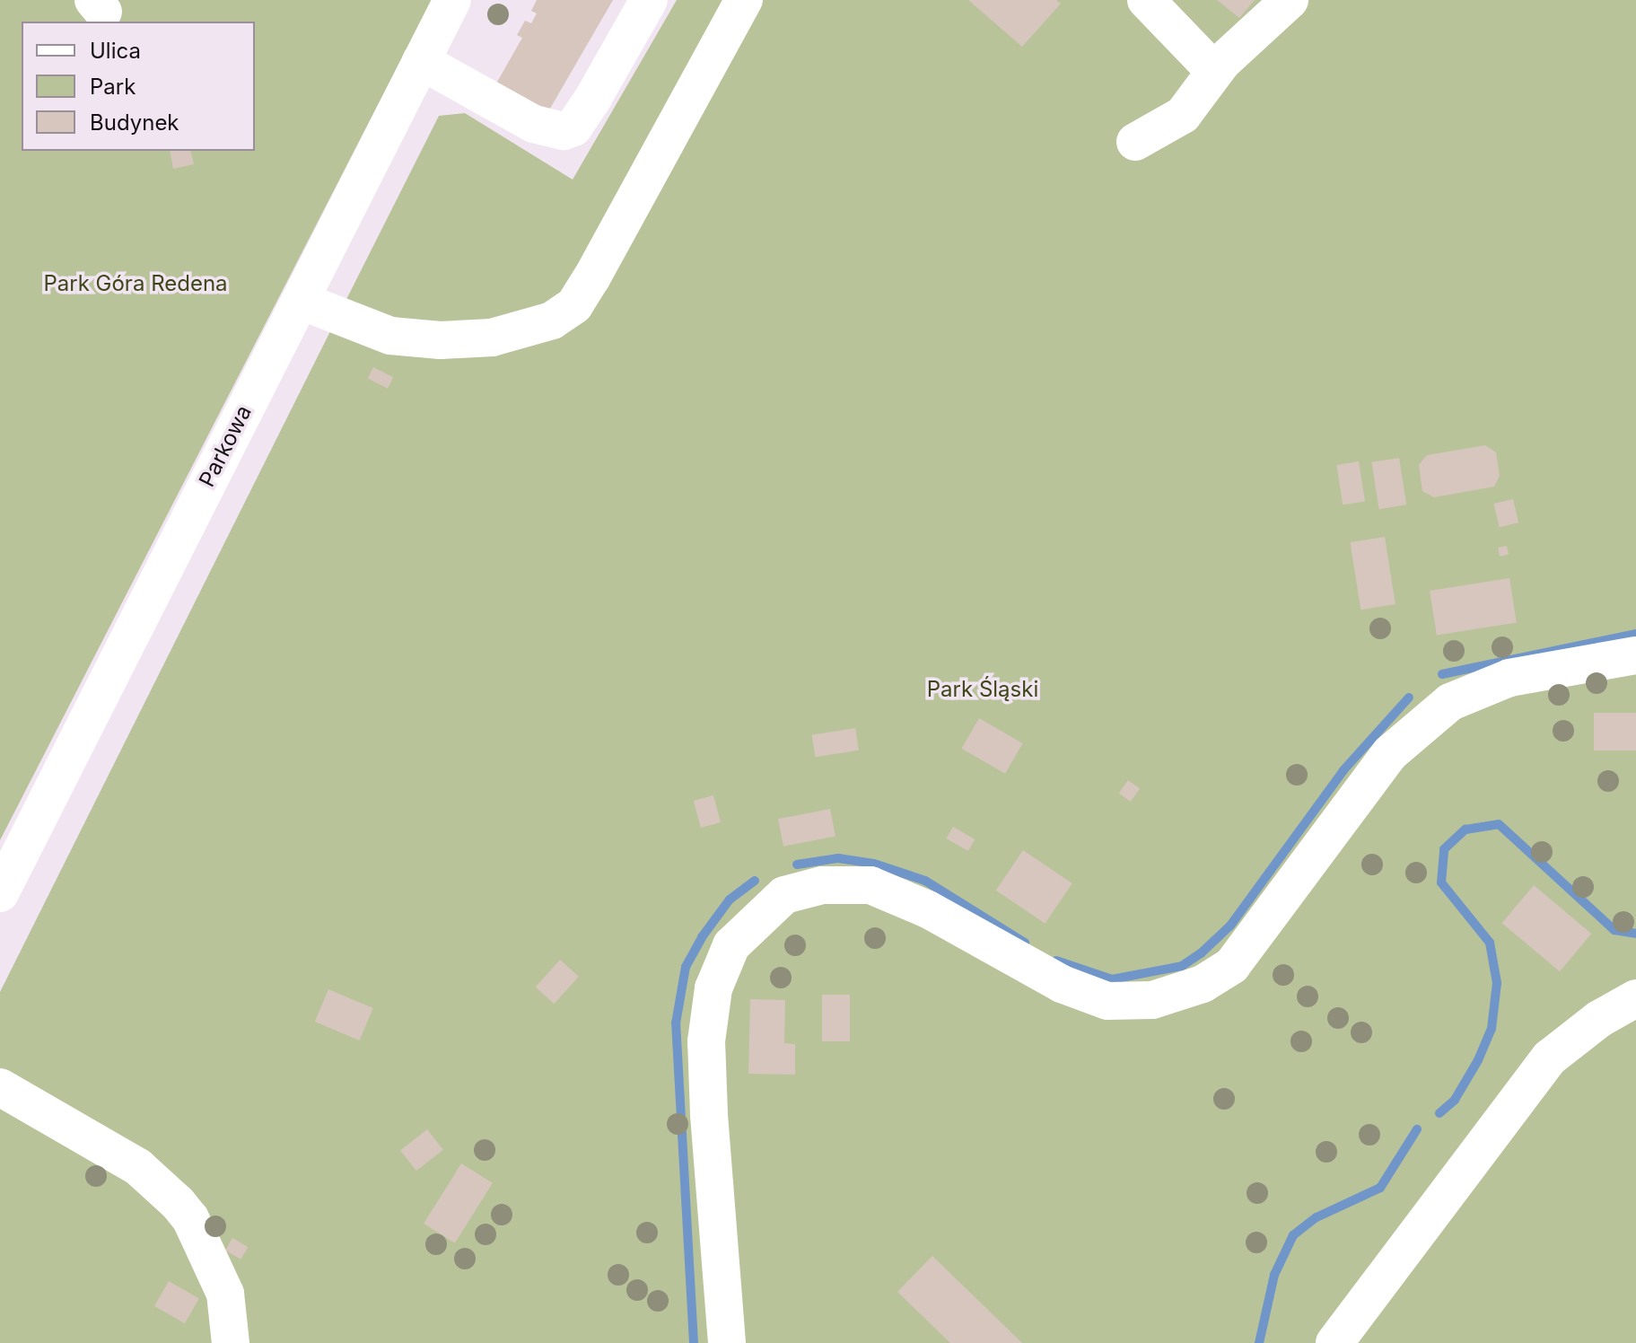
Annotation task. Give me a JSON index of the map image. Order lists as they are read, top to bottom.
{
  "streets": {
    "street": ["Parkowa"]
  },
  "parks": ["Park Góra Redena", "Park Śląski"],
  "legend": ["Ulica", "Park", "Budynek"]
}
